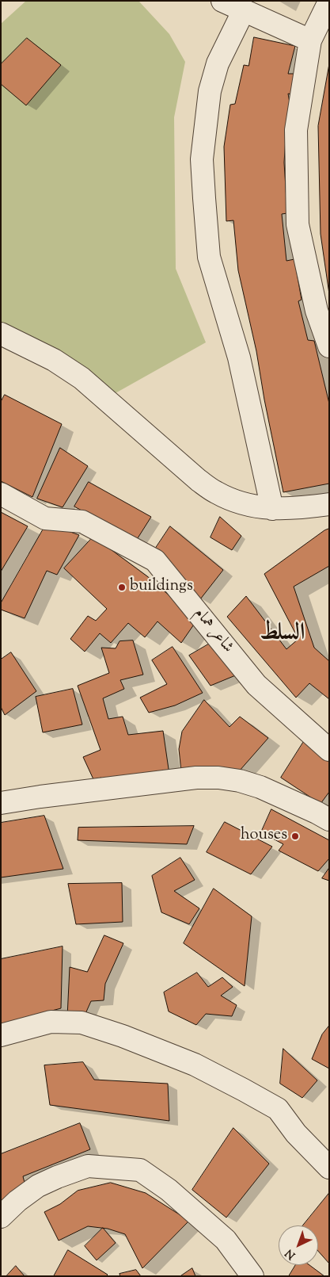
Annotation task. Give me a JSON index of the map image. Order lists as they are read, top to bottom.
{
  "streets": {
    "street": ["شاعر همام"]
  },
  "districts": ["السلط"],
  "places": ["buildings", "houses"],
  "north": "bottom left"
}
